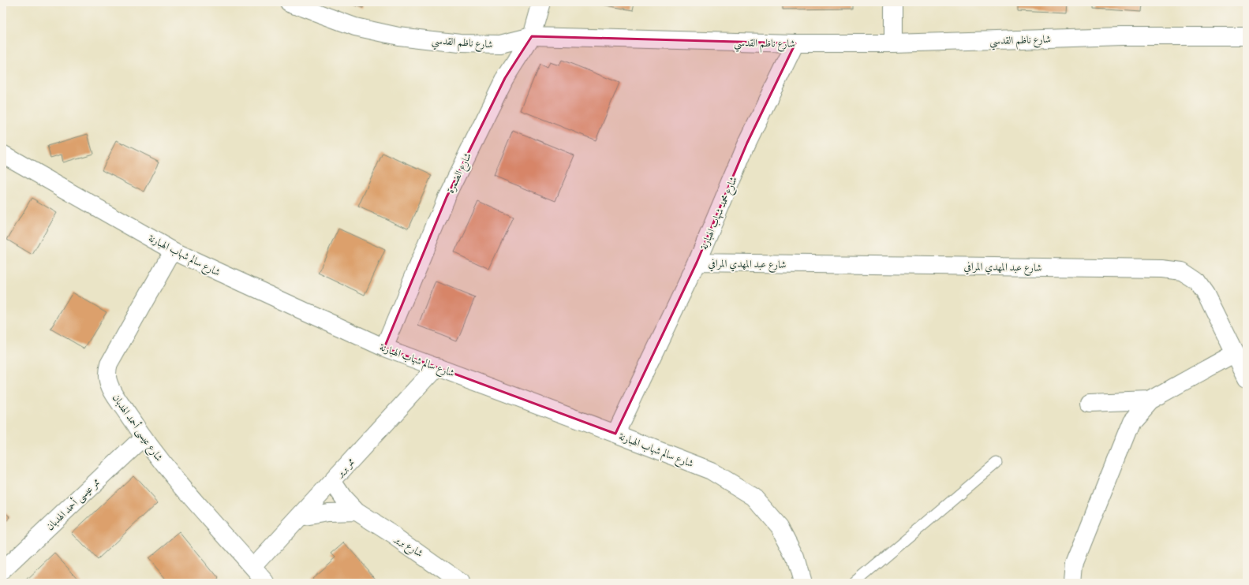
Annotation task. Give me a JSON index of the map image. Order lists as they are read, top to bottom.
{
  "streets": {
    "street": [
      "شارع ناظم القدسي",
      "شارع الضمرة",
      "شارع محمد شهاب الهبارنة",
      "شارع سالم شهاب الهبارنة",
      "شارع عبد المهدي المرافي",
      "شارع عيسى أحمد الهدبان",
      "ممر برير",
      "ممر عيسى أحمد الهدبان",
      "شارع برير"
    ]
  },
  "crossings": [
    ["شارع ناظم القدسي", "شارع الضمرة"],
    ["شارع ناظم القدسي", "شارع محمد شهاب الهبارنة"],
    ["شارع الضمرة", "شارع سالم شهاب الهبارنة"],
    ["شارع محمد شهاب الهبارنة", "شارع سالم شهاب الهبارنة"],
    ["شارع محمد شهاب الهبارنة", "شارع عبد المهدي المرافي"],
    ["شارع سالم شهاب الهبارنة", "شارع عيسى أحمد الهدبان"],
    ["شارع سالم شهاب الهبارنة", "ممر برير"],
    ["شارع عيسى أحمد الهدبان", "ممر برير"],
    ["شارع عيسى أحمد الهدبان", "ممر عيسى أحمد الهدبان"],
    ["ممر برير", "شارع برير"]
  ]
}
